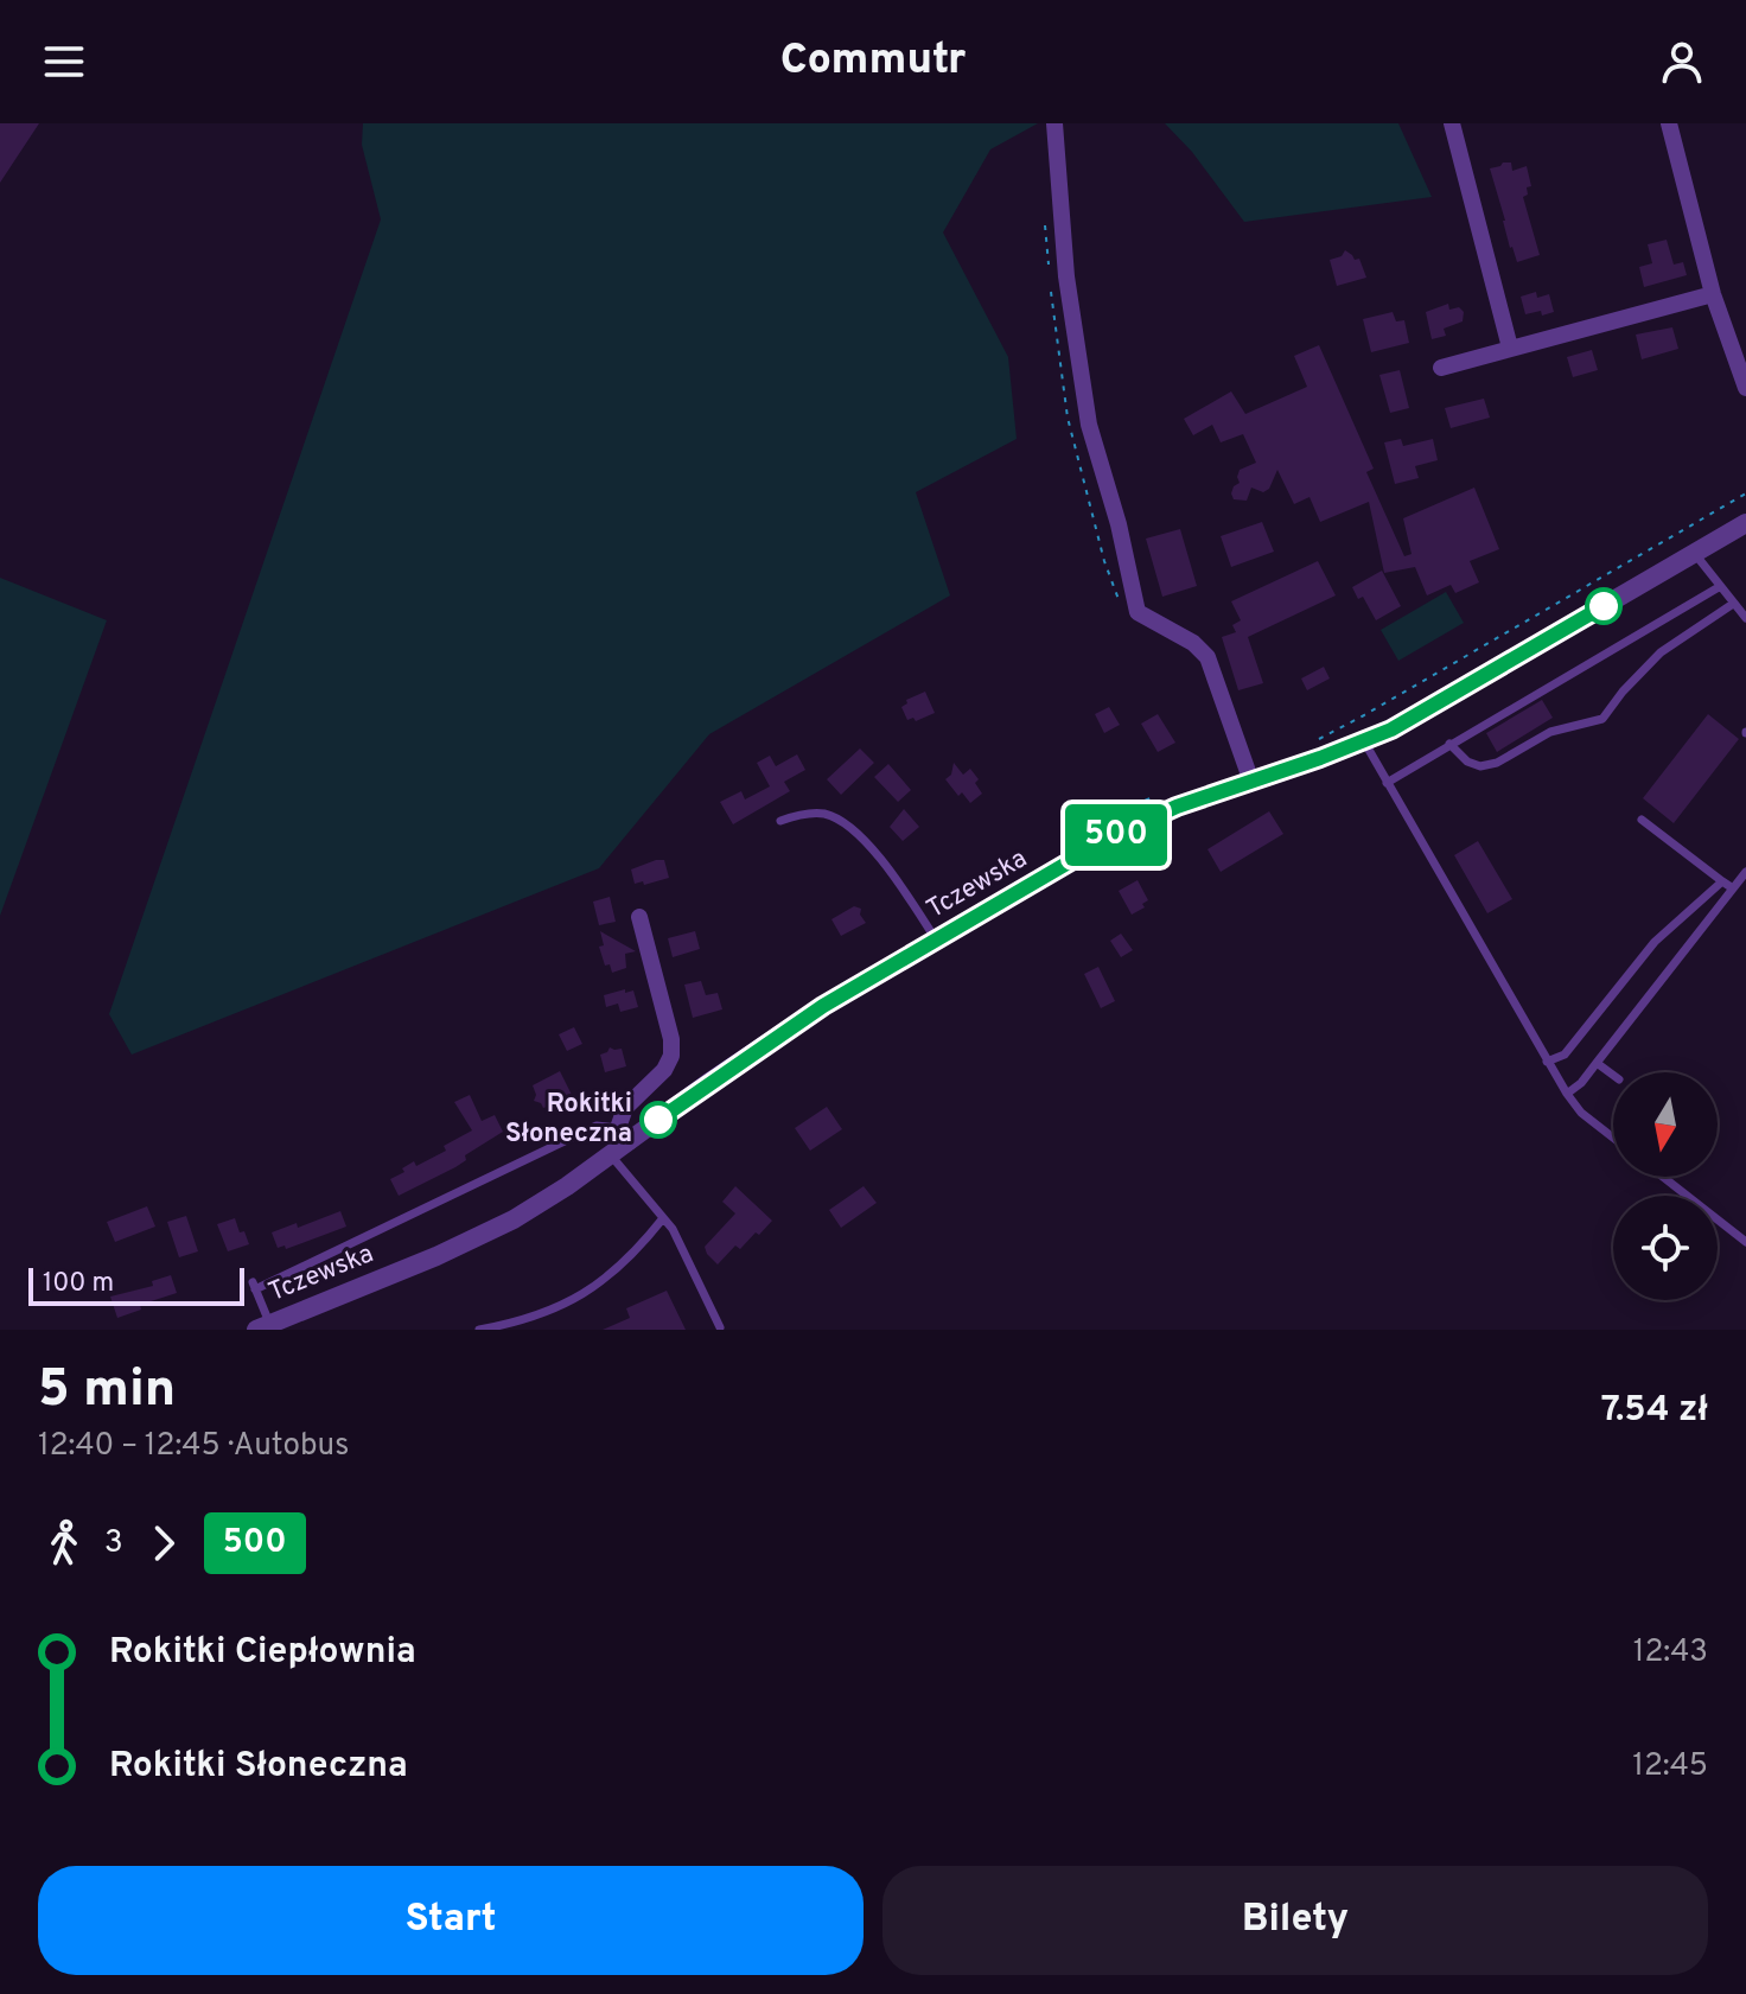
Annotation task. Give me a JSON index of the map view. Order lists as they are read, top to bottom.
{
  "streets": {
    "street": ["Tczewska"]
  },
  "places": ["Rokitki Słoneczna"],
  "lines": ["bus line 500"],
  "scale_bar": "100 m",
  "north": "bottom",
  "page": {
    "header": "Commutr",
    "on_map": "500",
    "scale": "100 m",
    "heading": ["5 min", "12:40 – 12:45 · Autobus", "7.54 zł"],
    "legs": ["3", "500"],
    "list": [
      {
        "name": "Rokitki Ciepłownia",
        "value": "12:43"
      },
      {
        "name": "Rokitki Słoneczna",
        "value": "12:45"
      }
    ],
    "buttons": ["Start", "Bilety"]
  }
}
